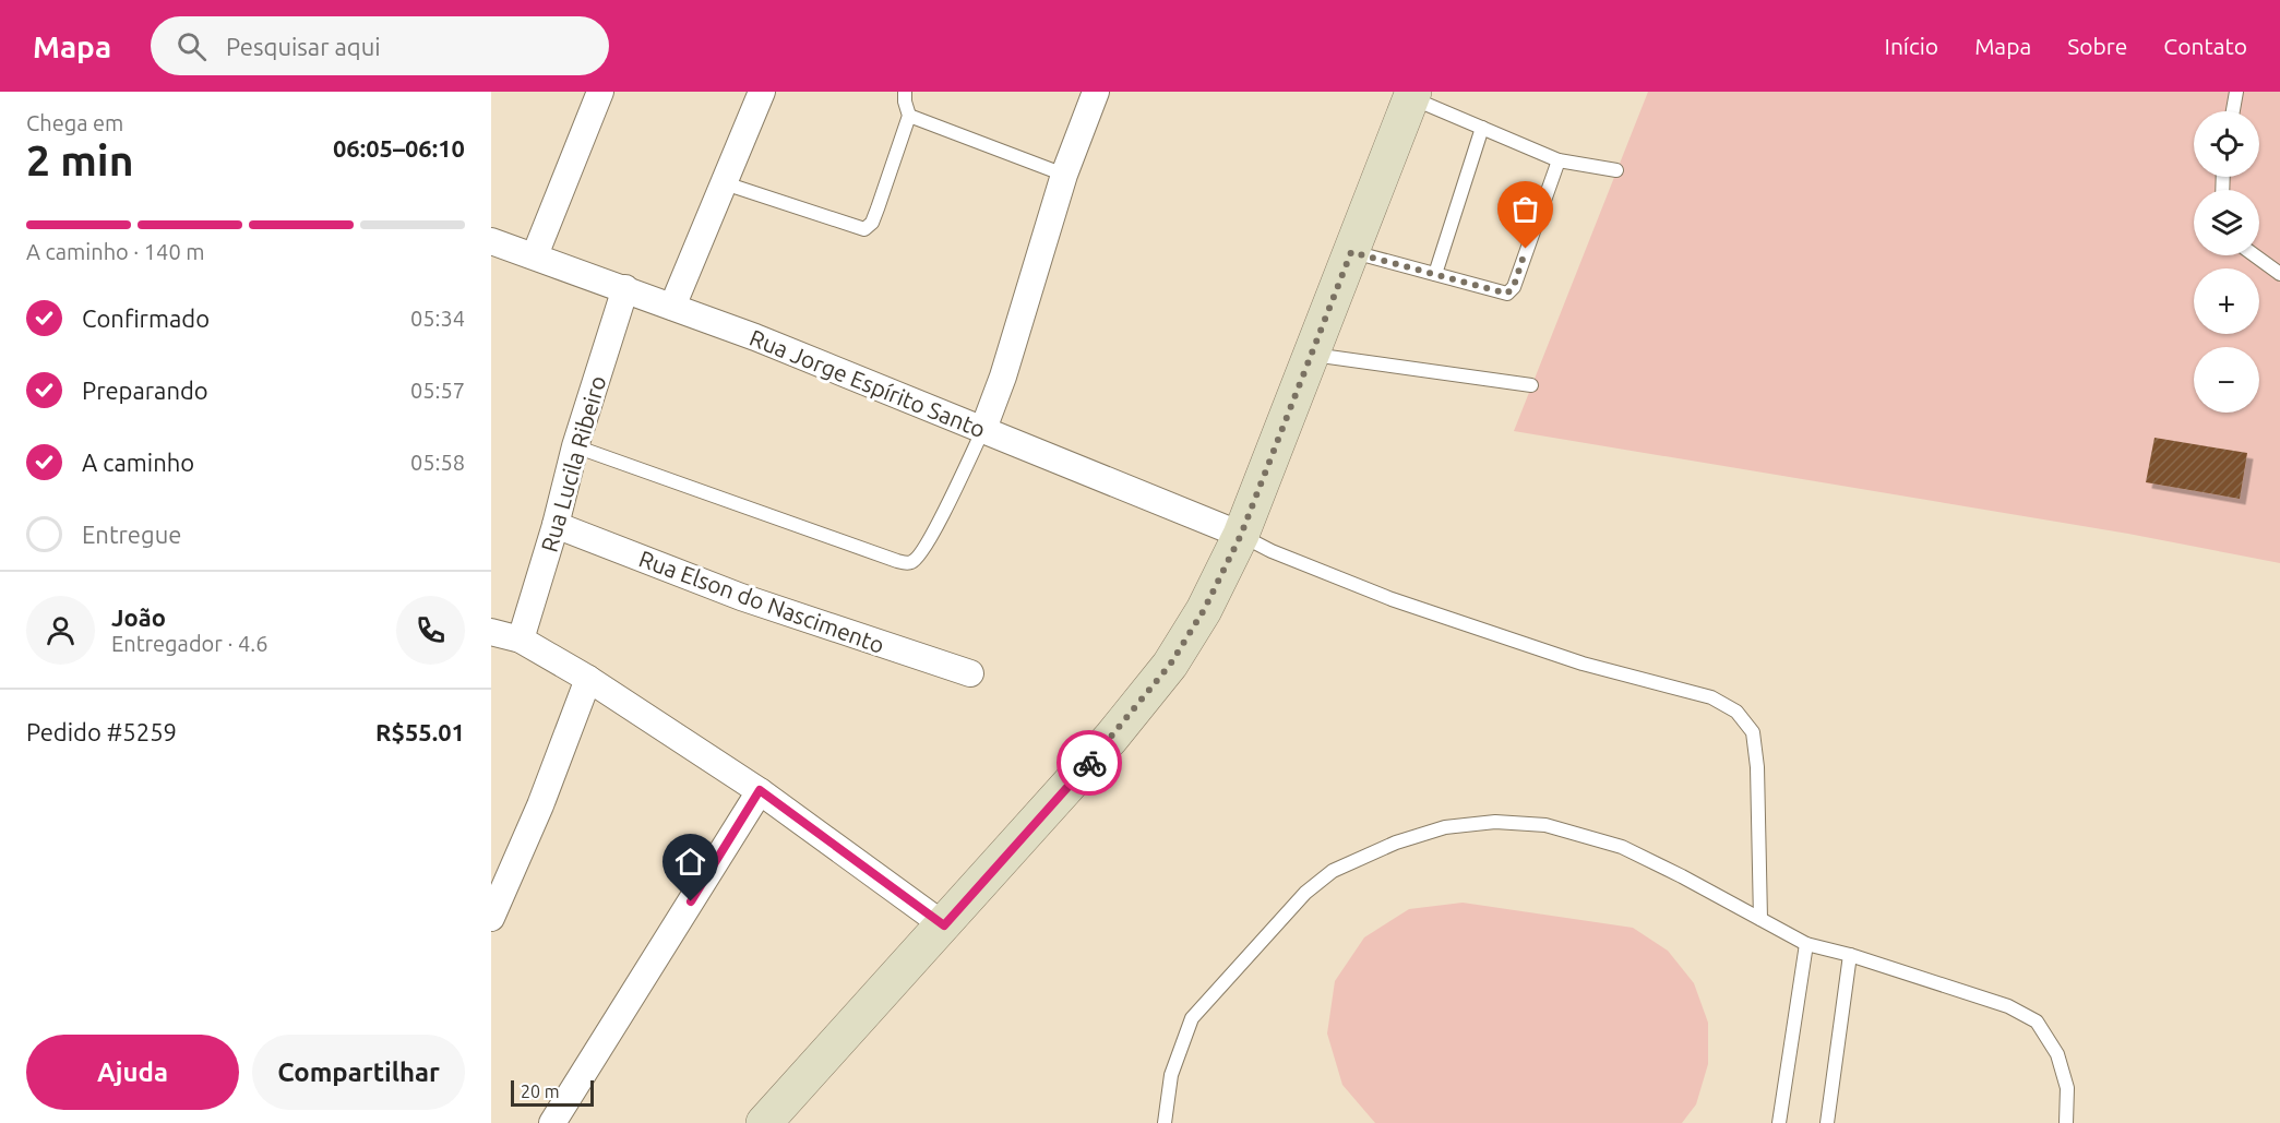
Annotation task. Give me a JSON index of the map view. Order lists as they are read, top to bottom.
{
  "streets": {
    "street": ["Rua Jorge Espírito Santo", "Rua Lucila Ribeiro", "Rua Elson do Nascimento"]
  },
  "crossings": [
    ["Rua Jorge Espírito Santo", "Rua Lucila Ribeiro"],
    ["Rua Lucila Ribeiro", "Rua Elson do Nascimento"]
  ],
  "scale_bar": "20 m",
  "page": {
    "header": "Mapa",
    "search": "Pesquisar aqui",
    "nav": [
      "Início",
      "Mapa",
      "Sobre",
      "Contato"
    ],
    "heading": ["2 min", "Chega em", "06:05–06:10"],
    "panel": [
      "João",
      "Entregador · 4.6",
      "Pedido #5259",
      "R$55.01"
    ],
    "map_buttons": ["+", "−"],
    "bar": "A caminho · 140 m",
    "list": [
      ["Confirmado", "05:34"],
      ["Preparando", "05:57"],
      ["A caminho", "05:58"],
      "Entregue"
    ],
    "buttons": ["Ajuda", "Compartilhar"],
    "scale": "20 m"
  }
}
